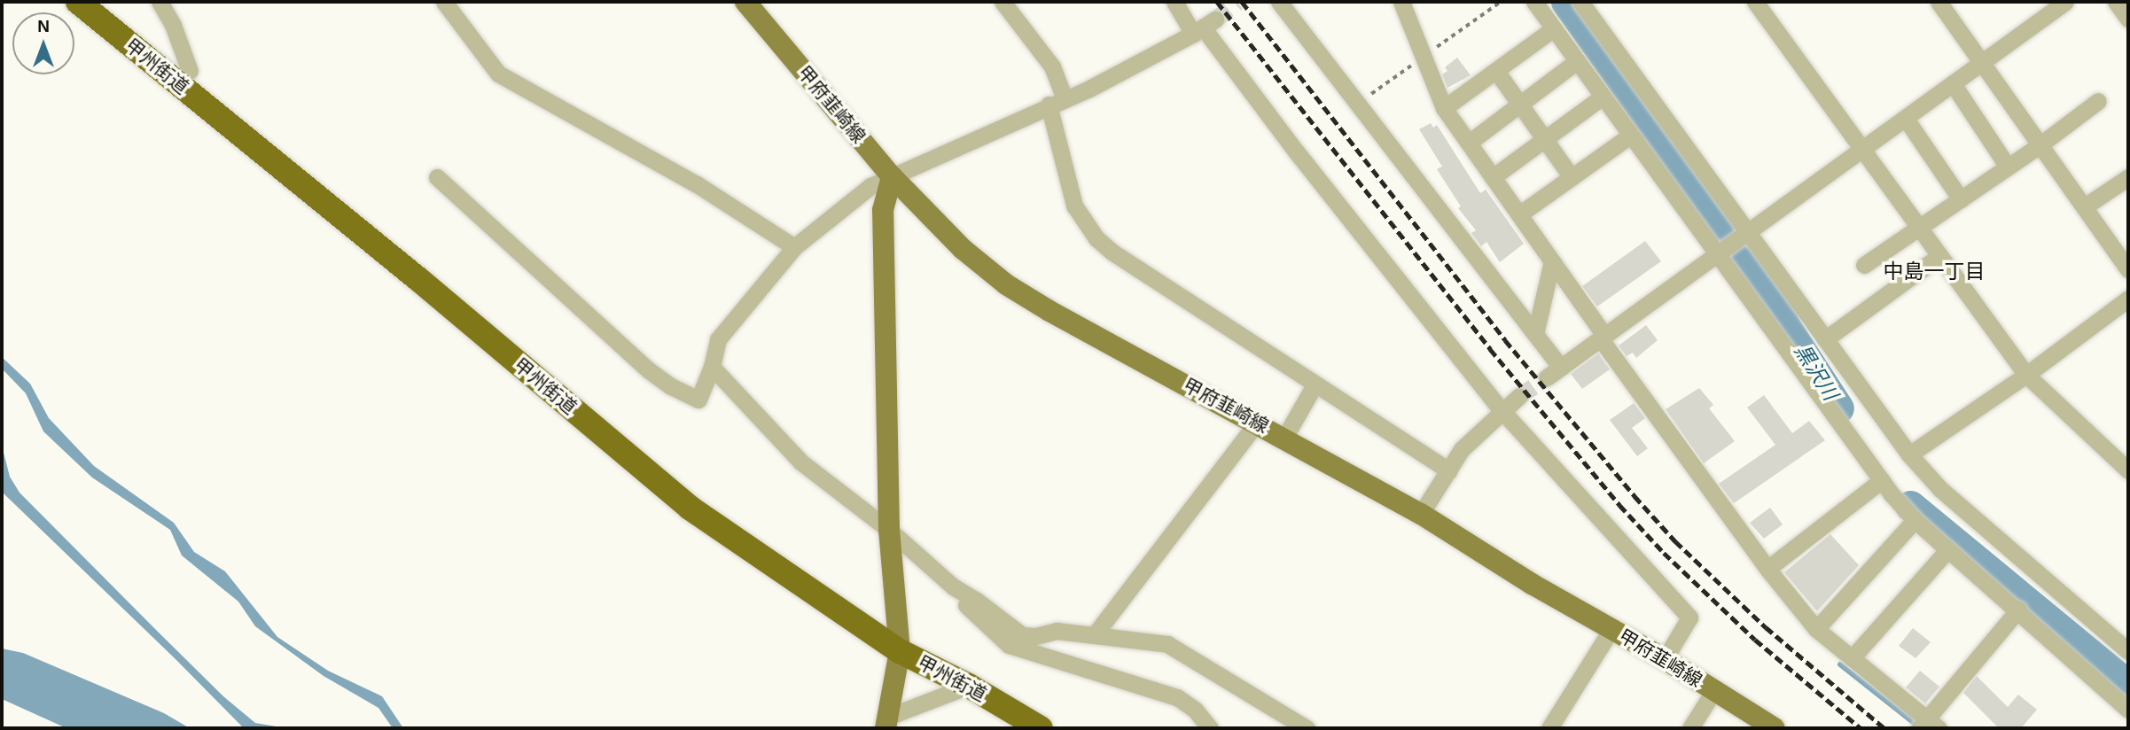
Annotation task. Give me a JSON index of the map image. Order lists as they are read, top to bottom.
{
  "streets": {
    "highway": ["甲州街道"],
    "main road": ["甲府韮崎線"]
  },
  "districts": ["中島一丁目"],
  "water": ["黒沢川"],
  "north": "top"
}
